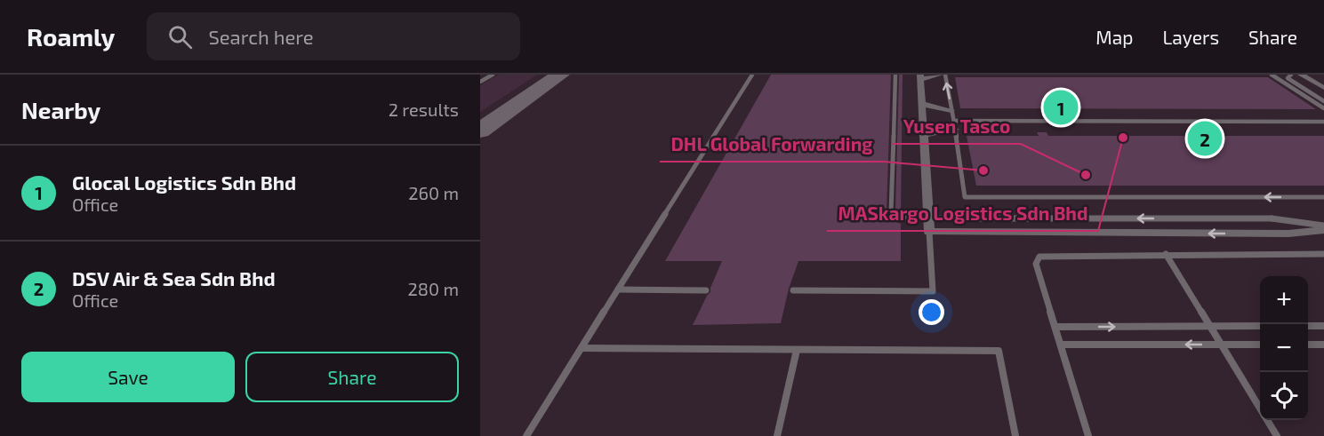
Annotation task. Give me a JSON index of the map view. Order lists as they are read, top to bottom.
{
  "places": ["MASkargo Logistics Sdn Bhd", "DHL Global Forwarding", "Yusen Tasco"],
  "page": {
    "header": "Roamly",
    "search": "Search here",
    "nav": ["Map", "Layers", "Share"],
    "heading": ["Nearby", "2 results"],
    "pins": ["1", "2"],
    "list": [
      {
        "mark": "1",
        "name": "Glocal Logistics Sdn Bhd",
        "note": "Office",
        "value": "260 m"
      },
      {
        "mark": "2",
        "name": "DSV Air & Sea Sdn Bhd",
        "note": "Office",
        "value": "280 m"
      }
    ],
    "map_buttons": ["+", "−"],
    "buttons": ["Save", "Share"]
  }
}
